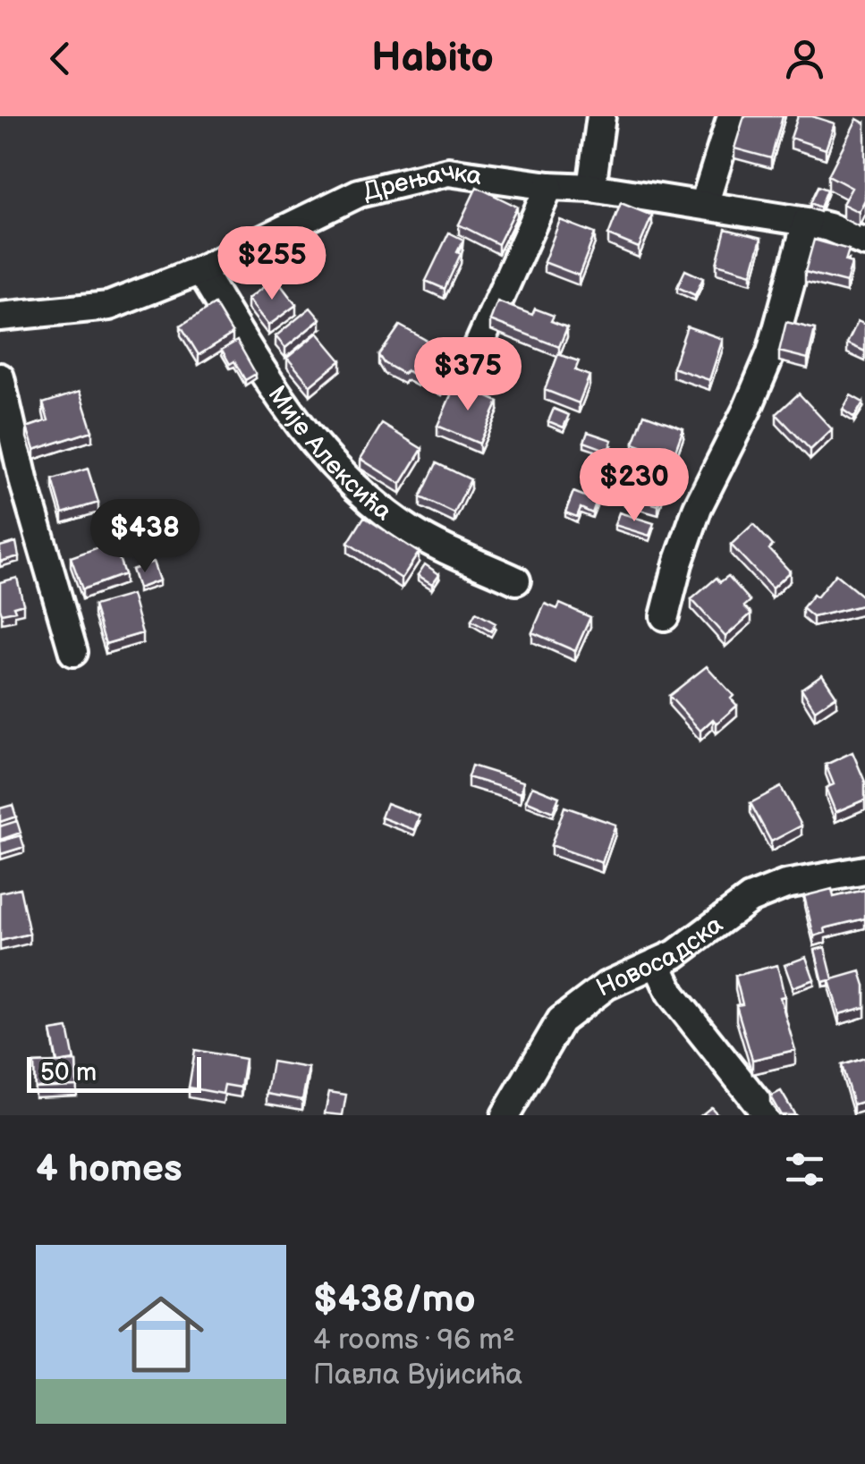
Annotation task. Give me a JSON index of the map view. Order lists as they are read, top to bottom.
{
  "streets": {
    "street": ["Дрењачка", "Мије Алексића", "Новосадска"]
  },
  "crossings": [
    ["Дрењачка", "Мије Алексића"]
  ],
  "scale_bar": "50 m",
  "page": {
    "header": "Habito",
    "price": [
      "$255",
      "$375",
      "$230",
      "$438"
    ],
    "scale": "50 m",
    "heading": "4 homes",
    "list": [
      {
        "name": "$438/mo",
        "note": "4 rooms · 96 m² · Павла Вујисића"
      }
    ]
  }
}
